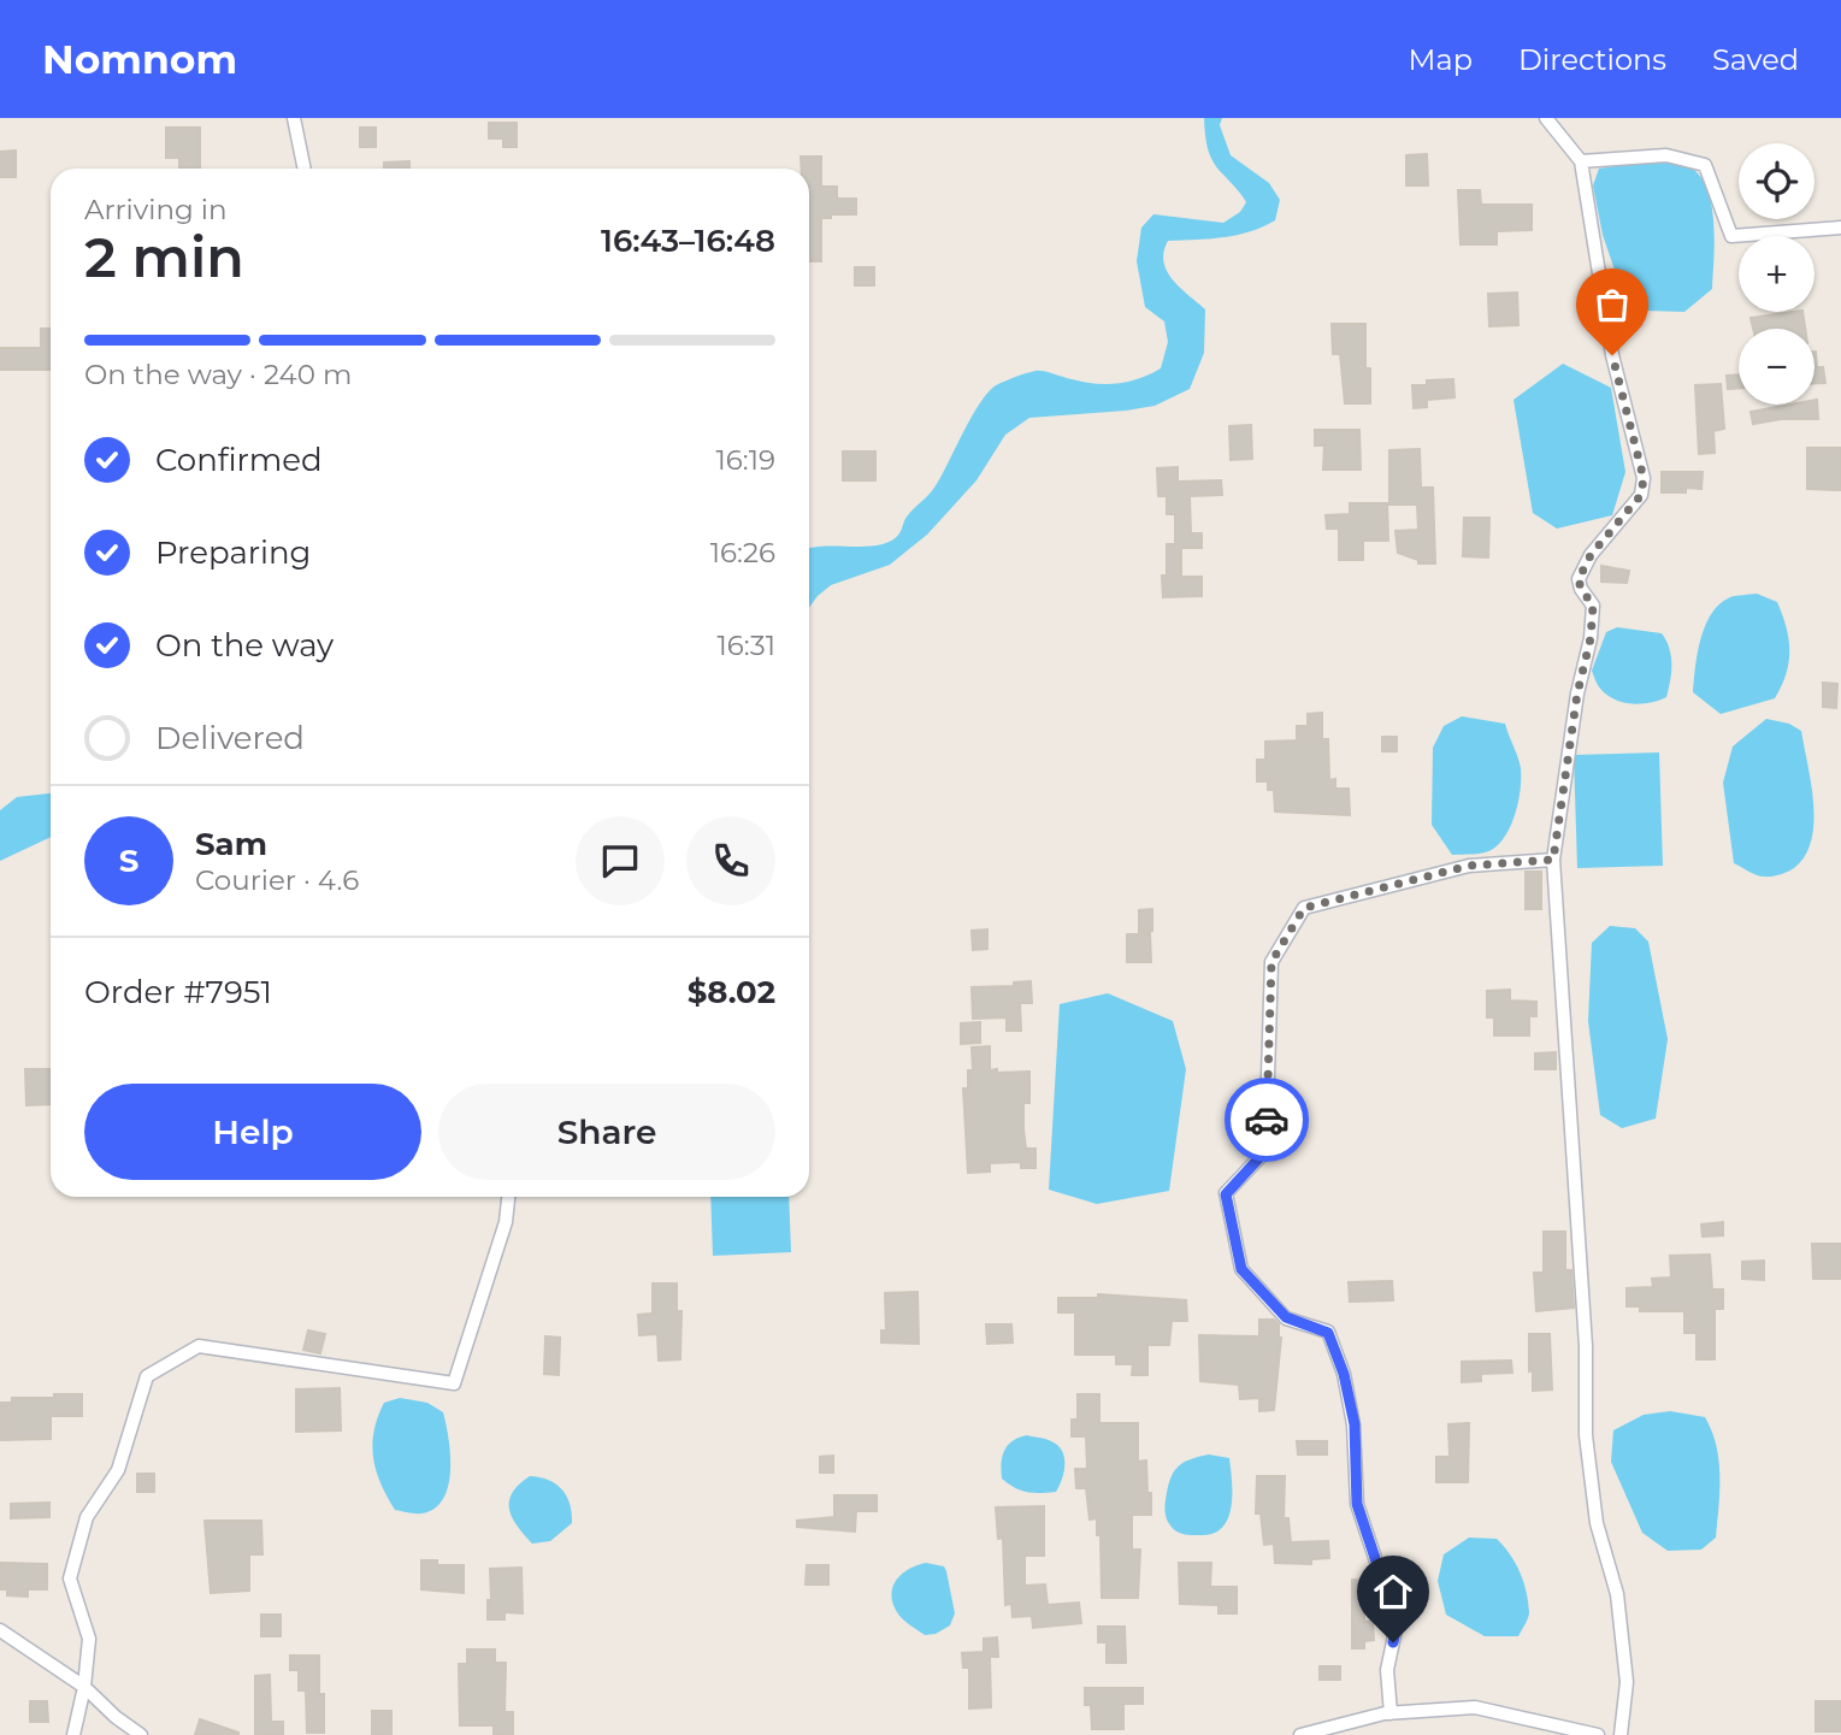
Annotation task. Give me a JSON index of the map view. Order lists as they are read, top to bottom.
{
  "page": {
    "header": "Nomnom",
    "nav": ["Map", "Directions", "Saved"],
    "map_buttons": ["+", "−"],
    "heading": ["2 min", "Arriving in", "16:43–16:48"],
    "panel": [
      "Sam",
      "Courier · 4.6",
      "Order #7951",
      "$8.02"
    ],
    "bar": "On the way · 240 m",
    "list": [
      ["Confirmed", "16:19"],
      ["Preparing", "16:26"],
      ["On the way", "16:31"],
      "Delivered"
    ],
    "round": "S",
    "buttons": ["Help", "Share"]
  }
}
